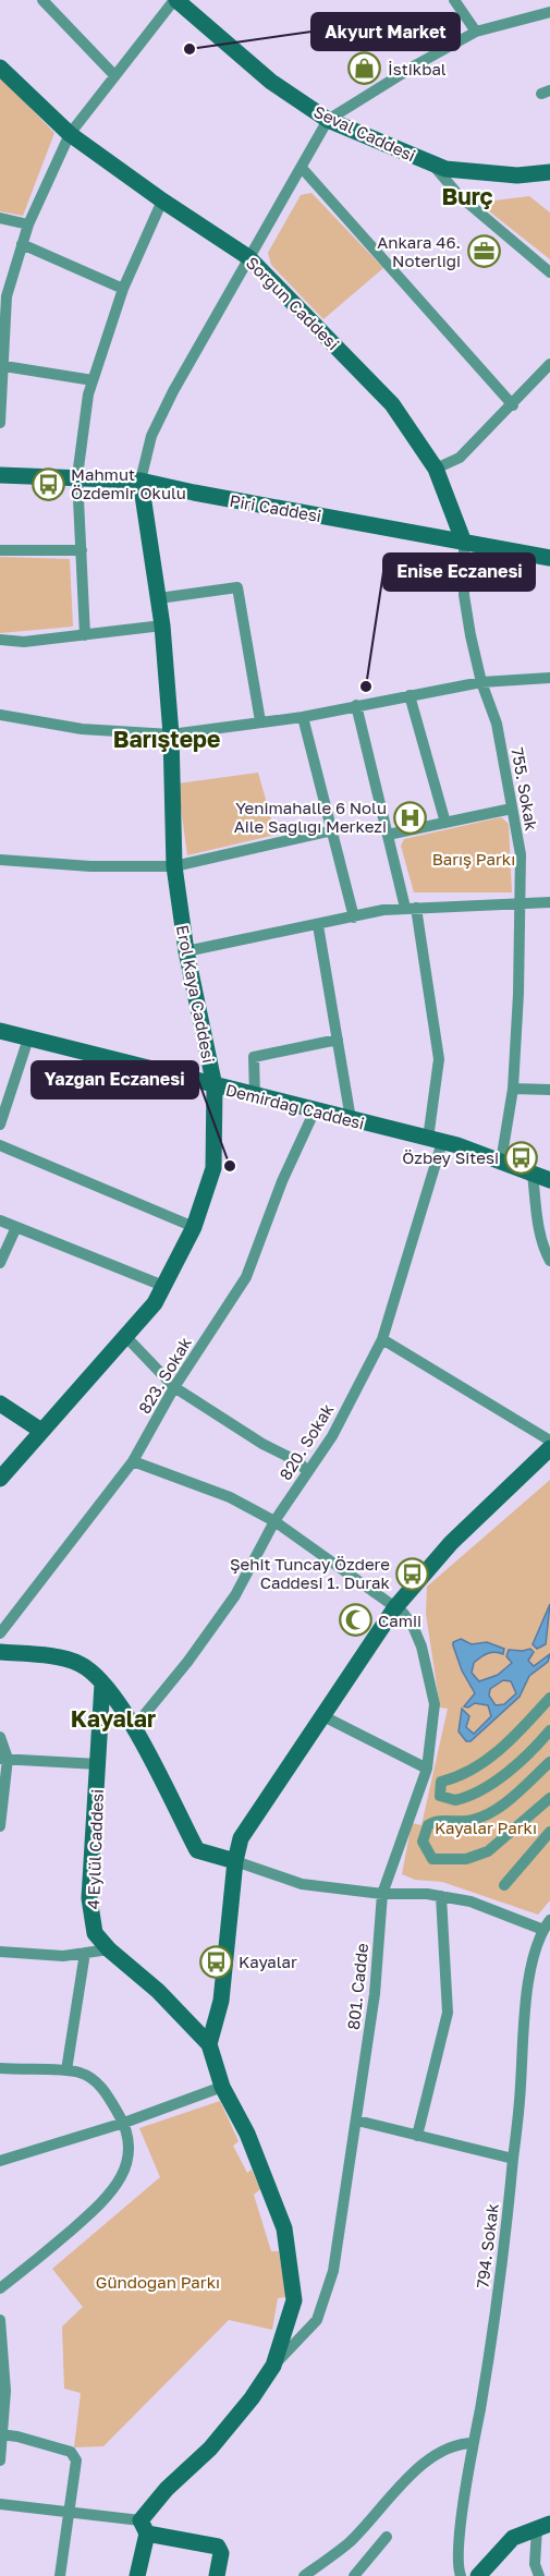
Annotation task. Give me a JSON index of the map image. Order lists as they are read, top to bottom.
{
  "streets": {
    "street": [
      "Seval Caddesi",
      "Sorgun Caddesi",
      "Piri Caddesi",
      "755. Sokak",
      "Erol Kaya Caddesi",
      "Demirdağ Caddesi",
      "823. Sokak",
      "820. Sokak",
      "4 Eylül Caddesi",
      "801. Cadde",
      "794. Sokak"
    ]
  },
  "crossings": [
    ["Sorgun Caddesi", "Piri Caddesi"],
    ["Sorgun Caddesi", "755. Sokak"],
    ["Piri Caddesi", "755. Sokak"],
    ["Piri Caddesi", "Erol Kaya Caddesi"],
    ["755. Sokak", "Demirdağ Caddesi"],
    ["Erol Kaya Caddesi", "Demirdağ Caddesi"],
    ["Demirdağ Caddesi", "823. Sokak"],
    ["Demirdağ Caddesi", "820. Sokak"],
    ["823. Sokak", "801. Cadde"],
    ["820. Sokak", "801. Cadde"]
  ],
  "districts": ["Burç", "Barıştepe", "Kayalar"],
  "parks": ["Barış Parkı", "Kayalar Parkı", "Gündoğan Parkı"],
  "places": {
    "other": ["Akyurt Market", "Enise Eczanesi", "Yazgan Eczanesi"],
    "shop": ["İstikbal"],
    "office": ["Ankara 46. Noterliği"],
    "bus stop": [
      "Mahmut Özdemir Okulu",
      "Özbey Sitesi",
      "Şehit Tuncay Özdere Caddesi 1. Durak",
      "Kayalar"
    ],
    "hospital": ["Yenimahalle 6 Nolu Aile Sağlığı Merkezi"],
    "mosque": ["Camii"]
  }
}
